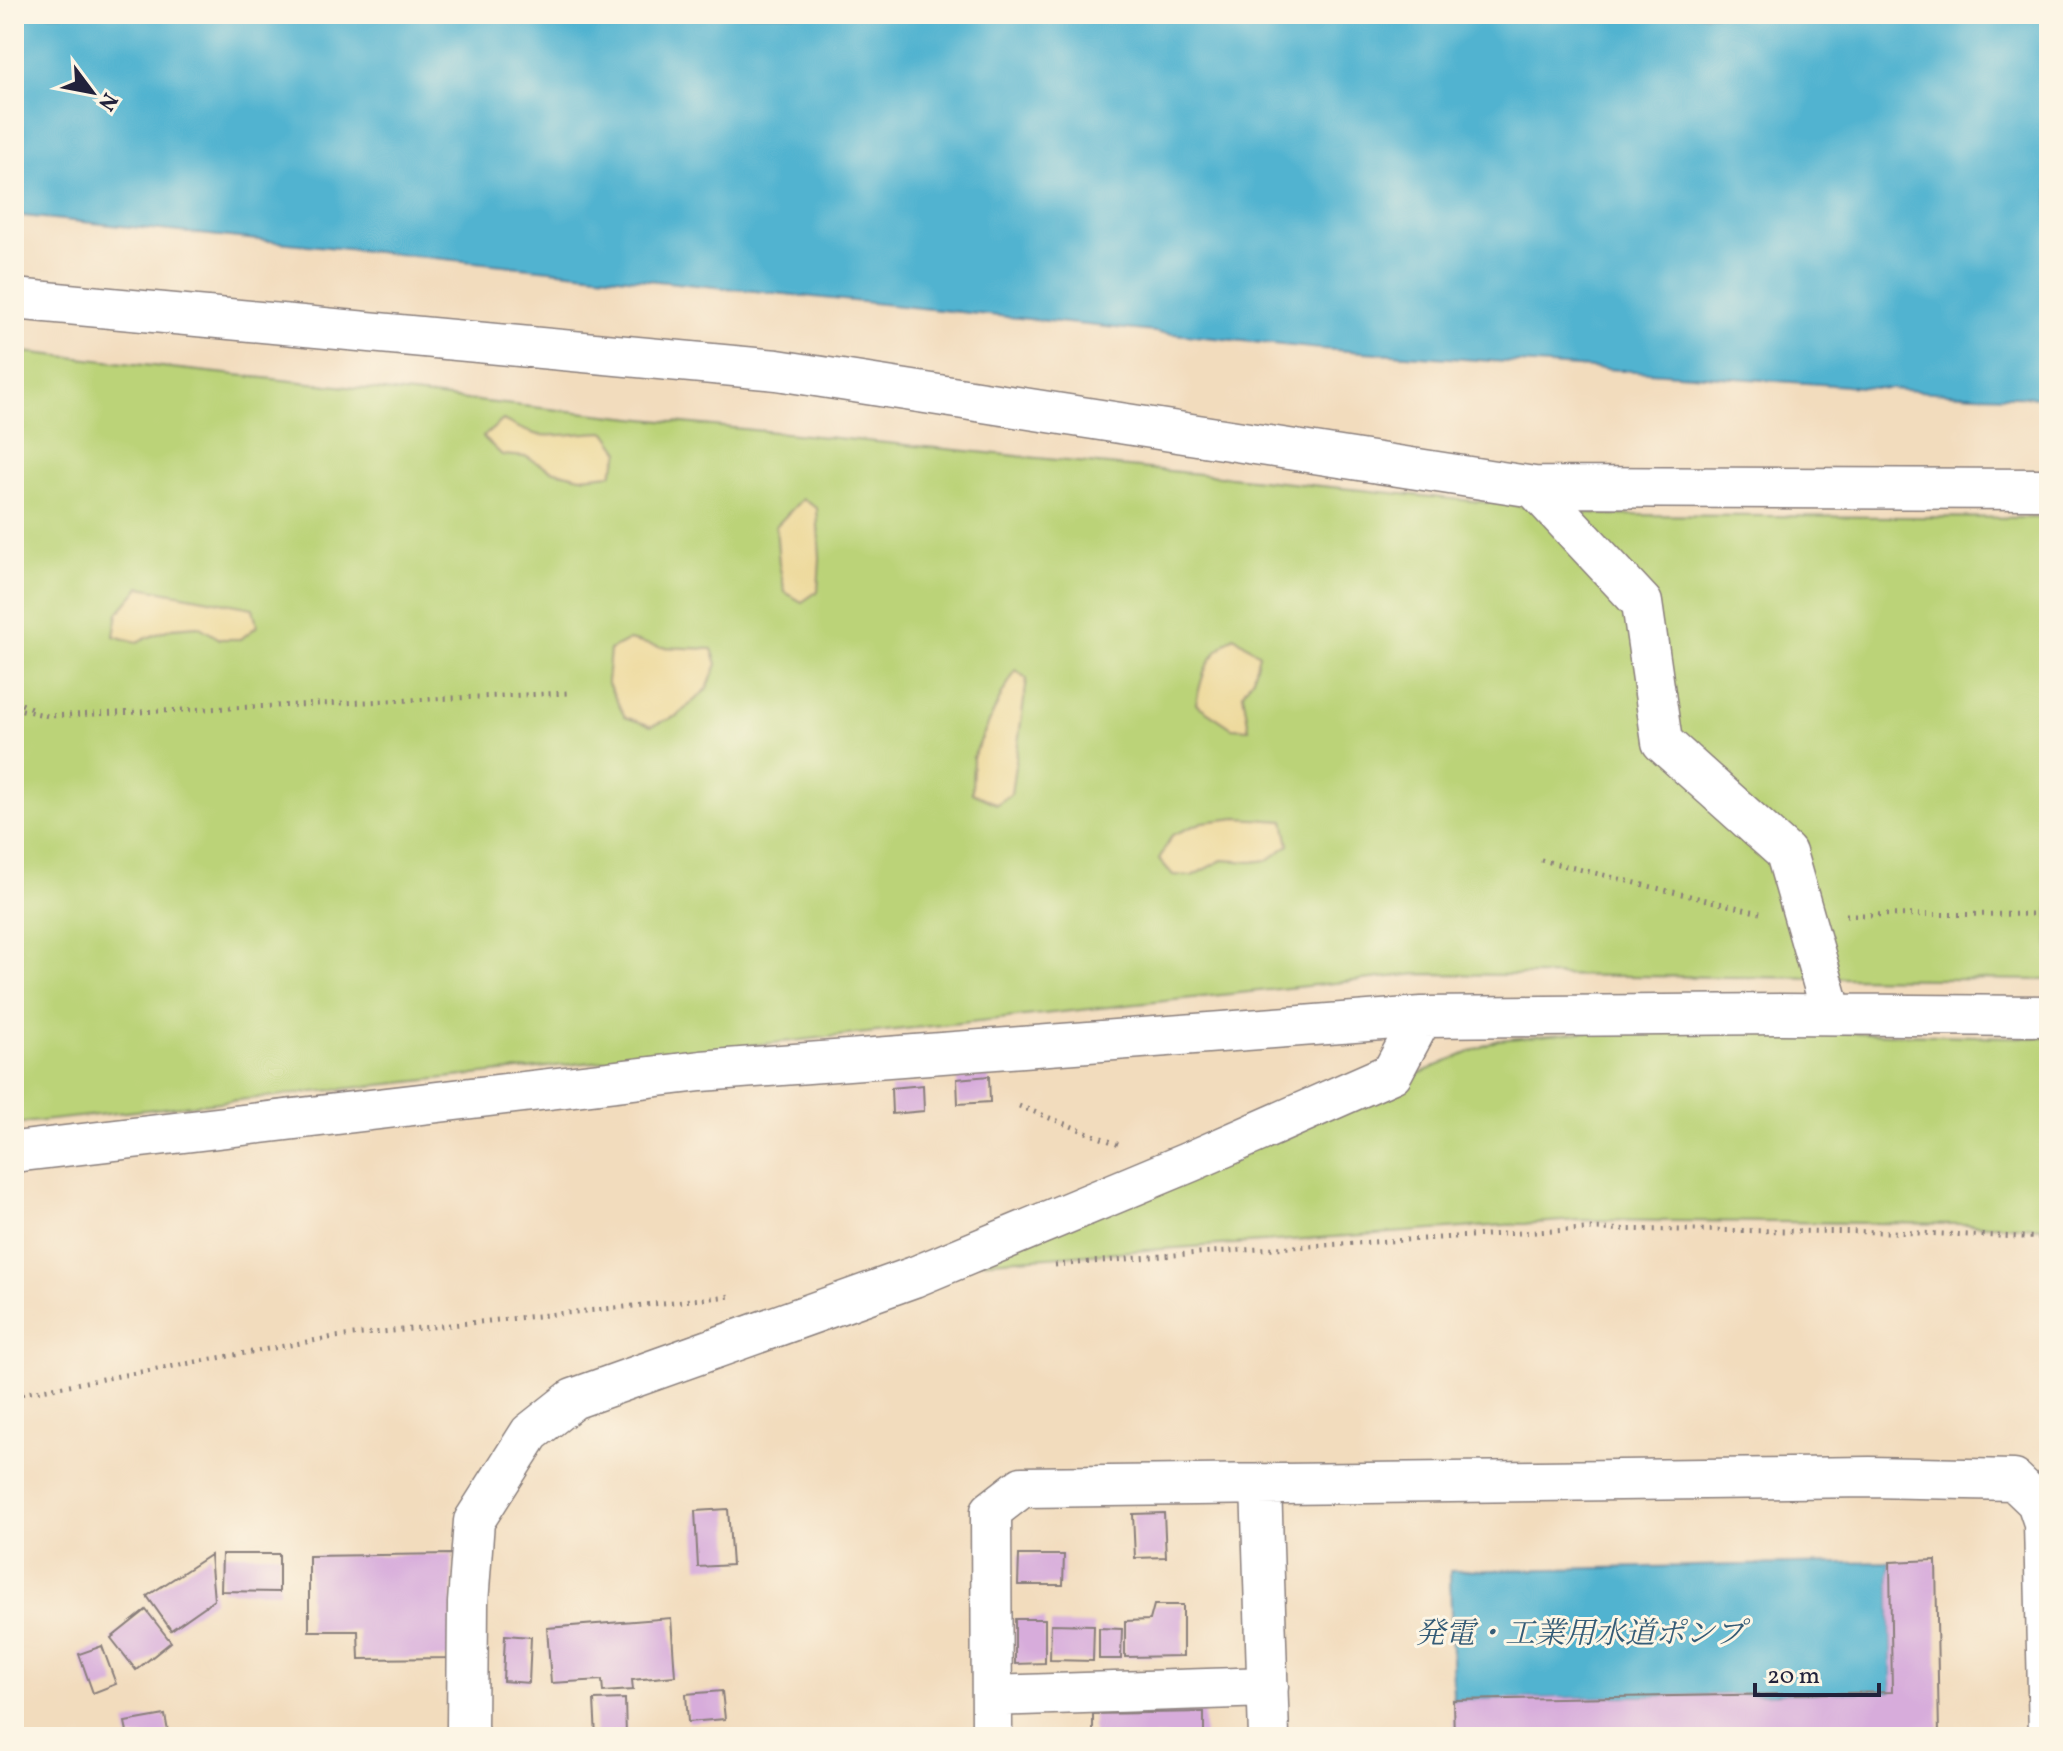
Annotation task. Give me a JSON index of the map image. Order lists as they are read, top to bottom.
{
  "water": ["発電・工業用水道ポンプ"],
  "scale_bar": "20 m",
  "north": "bottom right"
}
